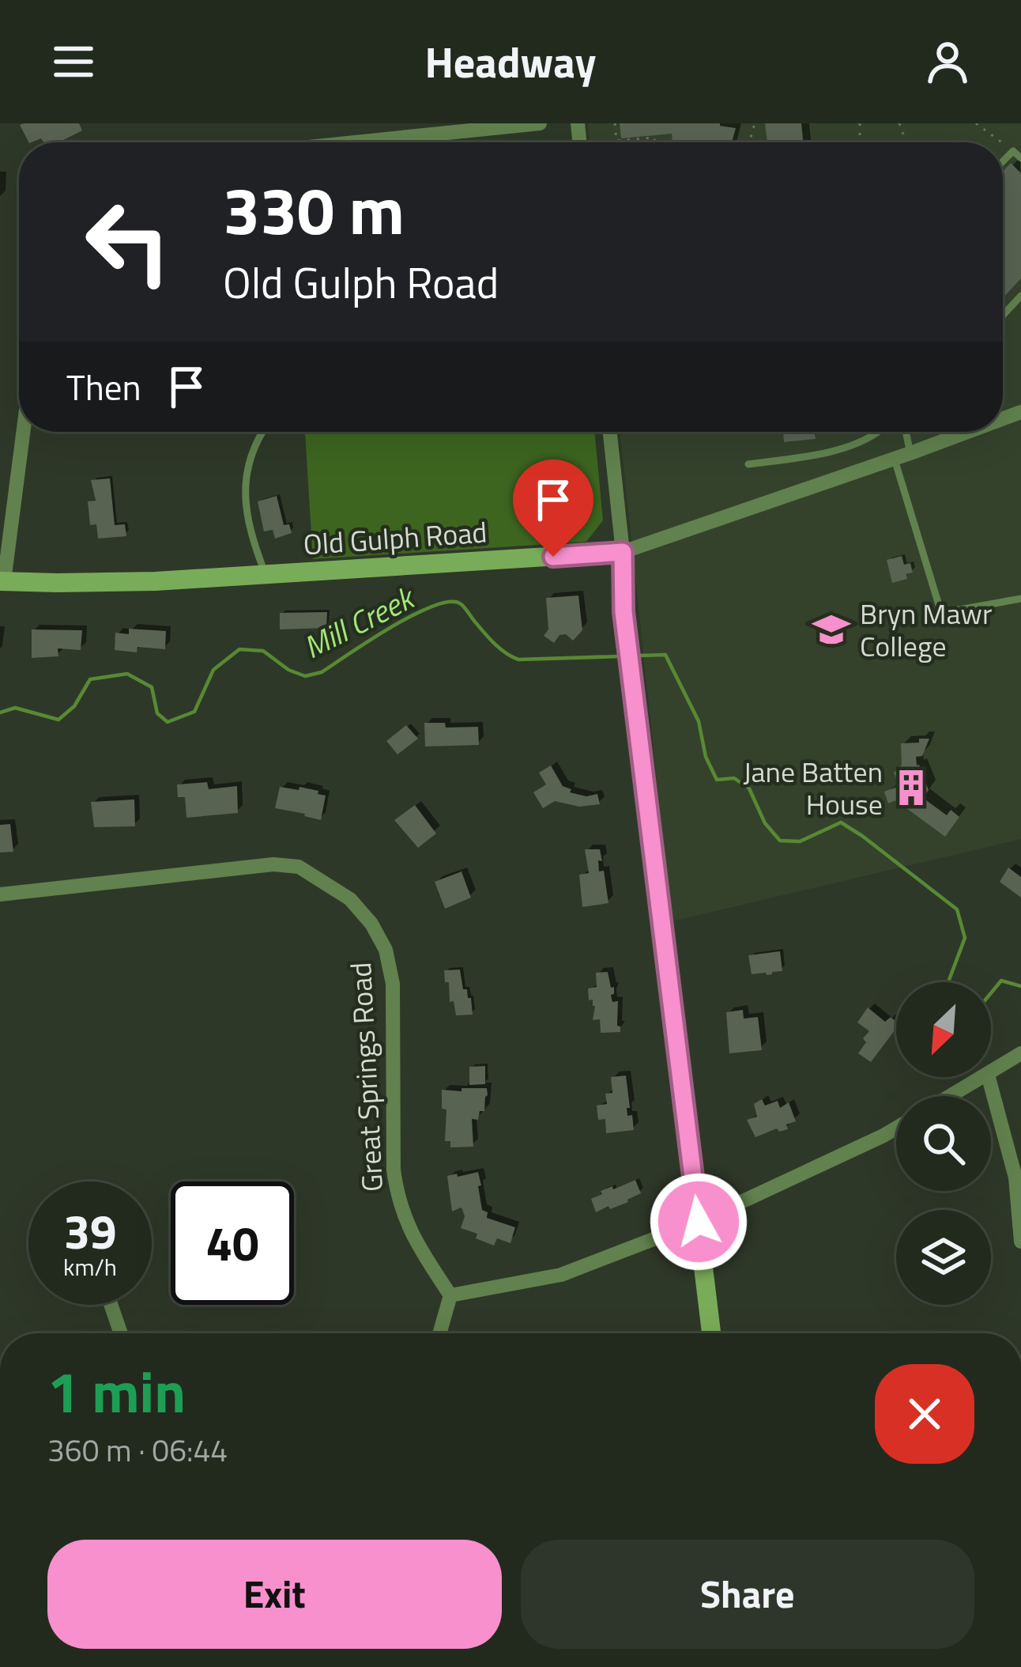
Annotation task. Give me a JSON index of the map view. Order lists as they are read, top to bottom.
{
  "streets": {
    "street": ["Old Gulph Road", "Great Springs Road"]
  },
  "water": ["Mill Creek"],
  "places": {
    "school or university": ["Bryn Mawr College"],
    "building": ["Jane Batten House"]
  },
  "north": "bottom left",
  "page": {
    "header": "Headway",
    "turn": ["330 m", "Old Gulph Road"],
    "then": "Then",
    "speed": "39 km/h",
    "limit": "40",
    "heading": ["1 min", "360 m · 06:44"],
    "buttons": ["Exit", "Share"]
  }
}
